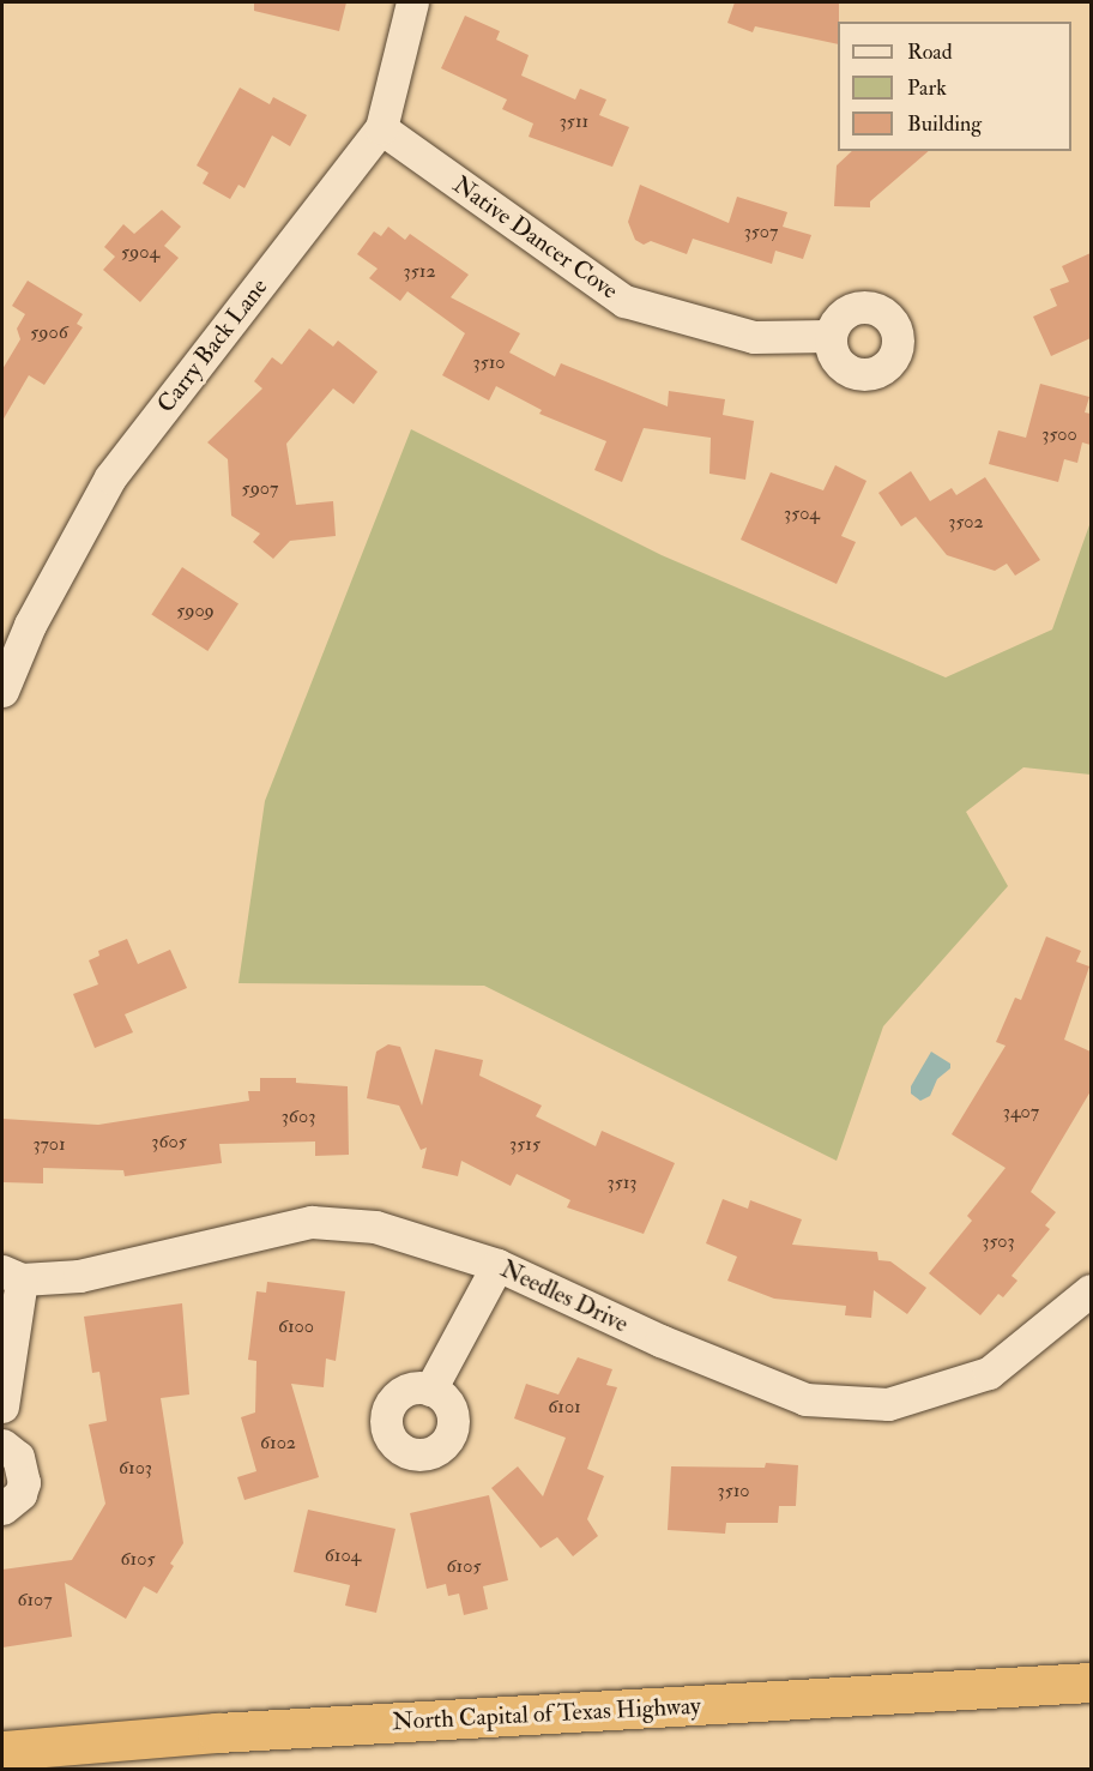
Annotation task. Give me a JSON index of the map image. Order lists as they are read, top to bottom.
{
  "streets": {
    "highway": ["North Capital of Texas Highway"],
    "street": ["Native Dancer Cove", "Carry Back Lane", "Needles Drive"]
  },
  "crossings": [
    ["Native Dancer Cove", "Carry Back Lane"]
  ],
  "house_numbers": [
    "3511",
    "3507",
    "5904",
    "3512",
    "5906",
    "3510",
    "3500",
    "5907",
    "3504",
    "3502",
    "5909",
    "3407",
    "3603",
    "3605",
    "3701",
    "3515",
    "3513",
    "3503",
    "6100",
    "6101",
    "6102",
    "6103",
    "3510",
    "6104",
    "6105",
    "6105",
    "6107"
  ],
  "legend": ["Road", "Park", "Building"]
}
